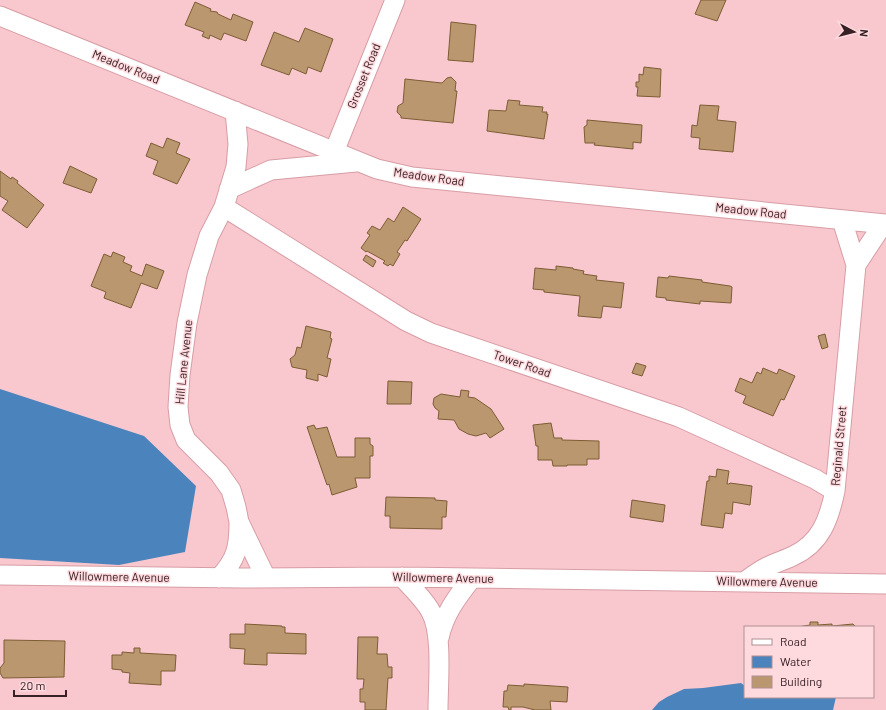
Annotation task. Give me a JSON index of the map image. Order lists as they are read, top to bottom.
{
  "streets": {
    "street": [
      "Meadow Road",
      "Grosset Road",
      "Hill Lane Avenue",
      "Tower Road",
      "Reginald Street",
      "Willowmere Avenue"
    ]
  },
  "crossings": [
    ["Meadow Road", "Grosset Road"],
    ["Meadow Road", "Hill Lane Avenue"],
    ["Meadow Road", "Reginald Street"],
    ["Hill Lane Avenue", "Tower Road"],
    ["Hill Lane Avenue", "Willowmere Avenue"],
    ["Tower Road", "Reginald Street"],
    ["Reginald Street", "Willowmere Avenue"]
  ],
  "legend": ["Road", "Water", "Building"],
  "scale_bar": "20 m",
  "north": "right"
}
